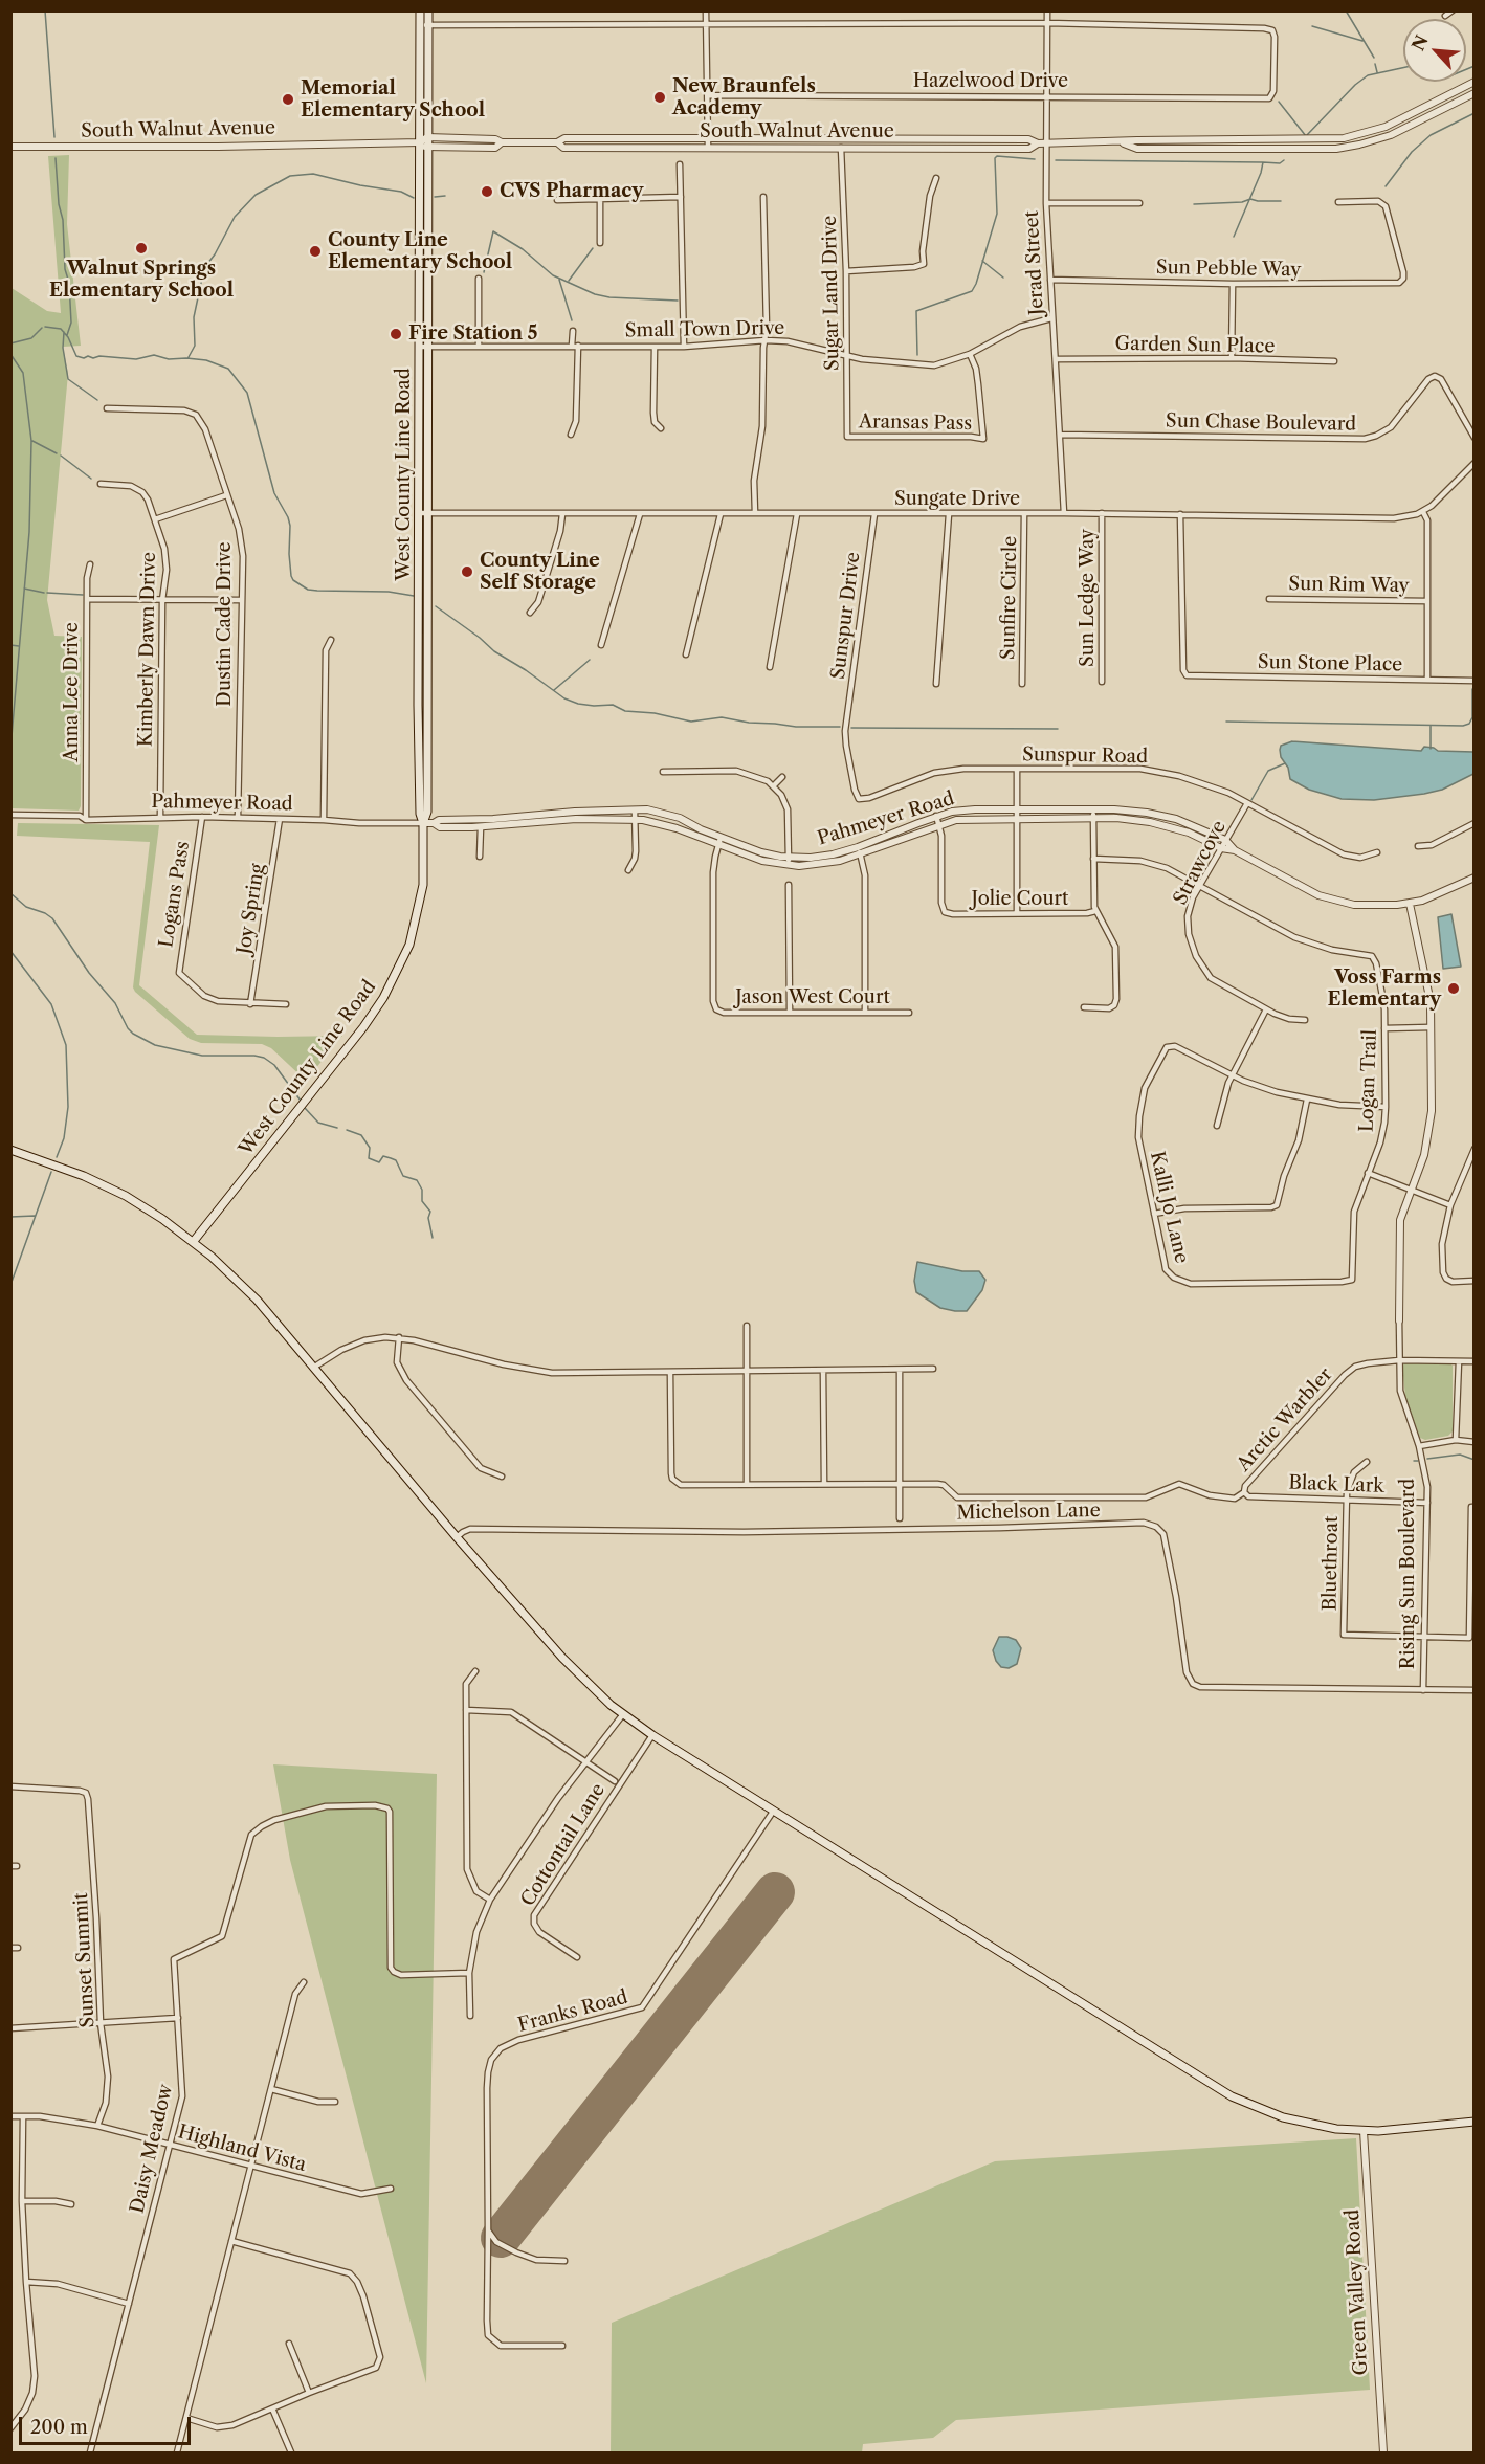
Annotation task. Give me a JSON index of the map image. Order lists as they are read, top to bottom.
{
  "streets": {
    "main road": ["West County Line Road"],
    "street": [
      "Hazelwood Drive",
      "South Walnut Avenue",
      "Jerad Street",
      "Sun Pebble Way",
      "Sugar Land Drive",
      "Small Town Drive",
      "Garden Sun Place",
      "Aransas Pass",
      "Sun Chase Boulevard",
      "Sungate Drive",
      "Sun Rim Way",
      "Sunfire Circle",
      "Sun Ledge Way",
      "Sunspur Drive",
      "Dustin Cade Drive",
      "Kimberly Dawn Drive",
      "Sun Stone Place",
      "Anna Lee Drive",
      "Sunspur Road",
      "Pahmeyer Road",
      "Strawcove",
      "Logans Pass",
      "Jolie Court",
      "Joy Spring",
      "Jason West Court",
      "Logan Trail",
      "Kalli Jo Lane",
      "Arctic Warbler",
      "Black Lark",
      "Michelson Lane",
      "Bluethroat",
      "Rising Sun Boulevard",
      "Cottontail Lane",
      "Sunset Summit",
      "Franks Road",
      "Daisy Meadow",
      "Highland Vista",
      "Green Valley Road"
    ]
  },
  "crossings": [
    ["Hazelwood Drive", "Jerad Street"],
    ["South Walnut Avenue", "Jerad Street"],
    ["South Walnut Avenue", "Sugar Land Drive"],
    ["South Walnut Avenue", "West County Line Road"],
    ["Jerad Street", "Sun Pebble Way"],
    ["Jerad Street", "Small Town Drive"],
    ["Jerad Street", "Garden Sun Place"],
    ["Jerad Street", "Sun Chase Boulevard"],
    ["Jerad Street", "Sungate Drive"],
    ["Sugar Land Drive", "Small Town Drive"],
    ["Sugar Land Drive", "Aransas Pass"],
    ["Small Town Drive", "Aransas Pass"],
    ["Small Town Drive", "West County Line Road"],
    ["West County Line Road", "Sungate Drive"],
    ["West County Line Road", "Pahmeyer Road"],
    ["Sungate Drive", "Sunfire Circle"],
    ["Sungate Drive", "Sun Ledge Way"],
    ["Sungate Drive", "Sunspur Drive"],
    ["Sungate Drive", "Sun Stone Place"],
    ["Sunspur Drive", "Sunspur Road"],
    ["Dustin Cade Drive", "Pahmeyer Road"],
    ["Kimberly Dawn Drive", "Pahmeyer Road"],
    ["Anna Lee Drive", "Pahmeyer Road"],
    ["Sunspur Road", "Strawcove"],
    ["Pahmeyer Road", "Strawcove"],
    ["Pahmeyer Road", "Logans Pass"],
    ["Pahmeyer Road", "Jolie Court"],
    ["Pahmeyer Road", "Joy Spring"],
    ["Pahmeyer Road", "Jason West Court"],
    ["Pahmeyer Road", "Rising Sun Boulevard"],
    ["Strawcove", "Logan Trail"],
    ["Logans Pass", "Joy Spring"],
    ["Logan Trail", "Kalli Jo Lane"],
    ["Arctic Warbler", "Black Lark"],
    ["Arctic Warbler", "Rising Sun Boulevard"],
    ["Black Lark", "Bluethroat"],
    ["Black Lark", "Rising Sun Boulevard"],
    ["Michelson Lane", "Rising Sun Boulevard"],
    ["Bluethroat", "Rising Sun Boulevard"],
    ["Sunset Summit", "Highland Vista"],
    ["Daisy Meadow", "Highland Vista"]
  ],
  "places": [
    "New Braunfels Academy",
    "Memorial Elementary School",
    "CVS Pharmacy",
    "Walnut Springs Elementary School",
    "County Line Elementary School",
    "Fire Station 5",
    "County Line Self Storage",
    "Voss Farms Elementary"
  ],
  "scale_bar": "200 m",
  "north": "top left"
}
